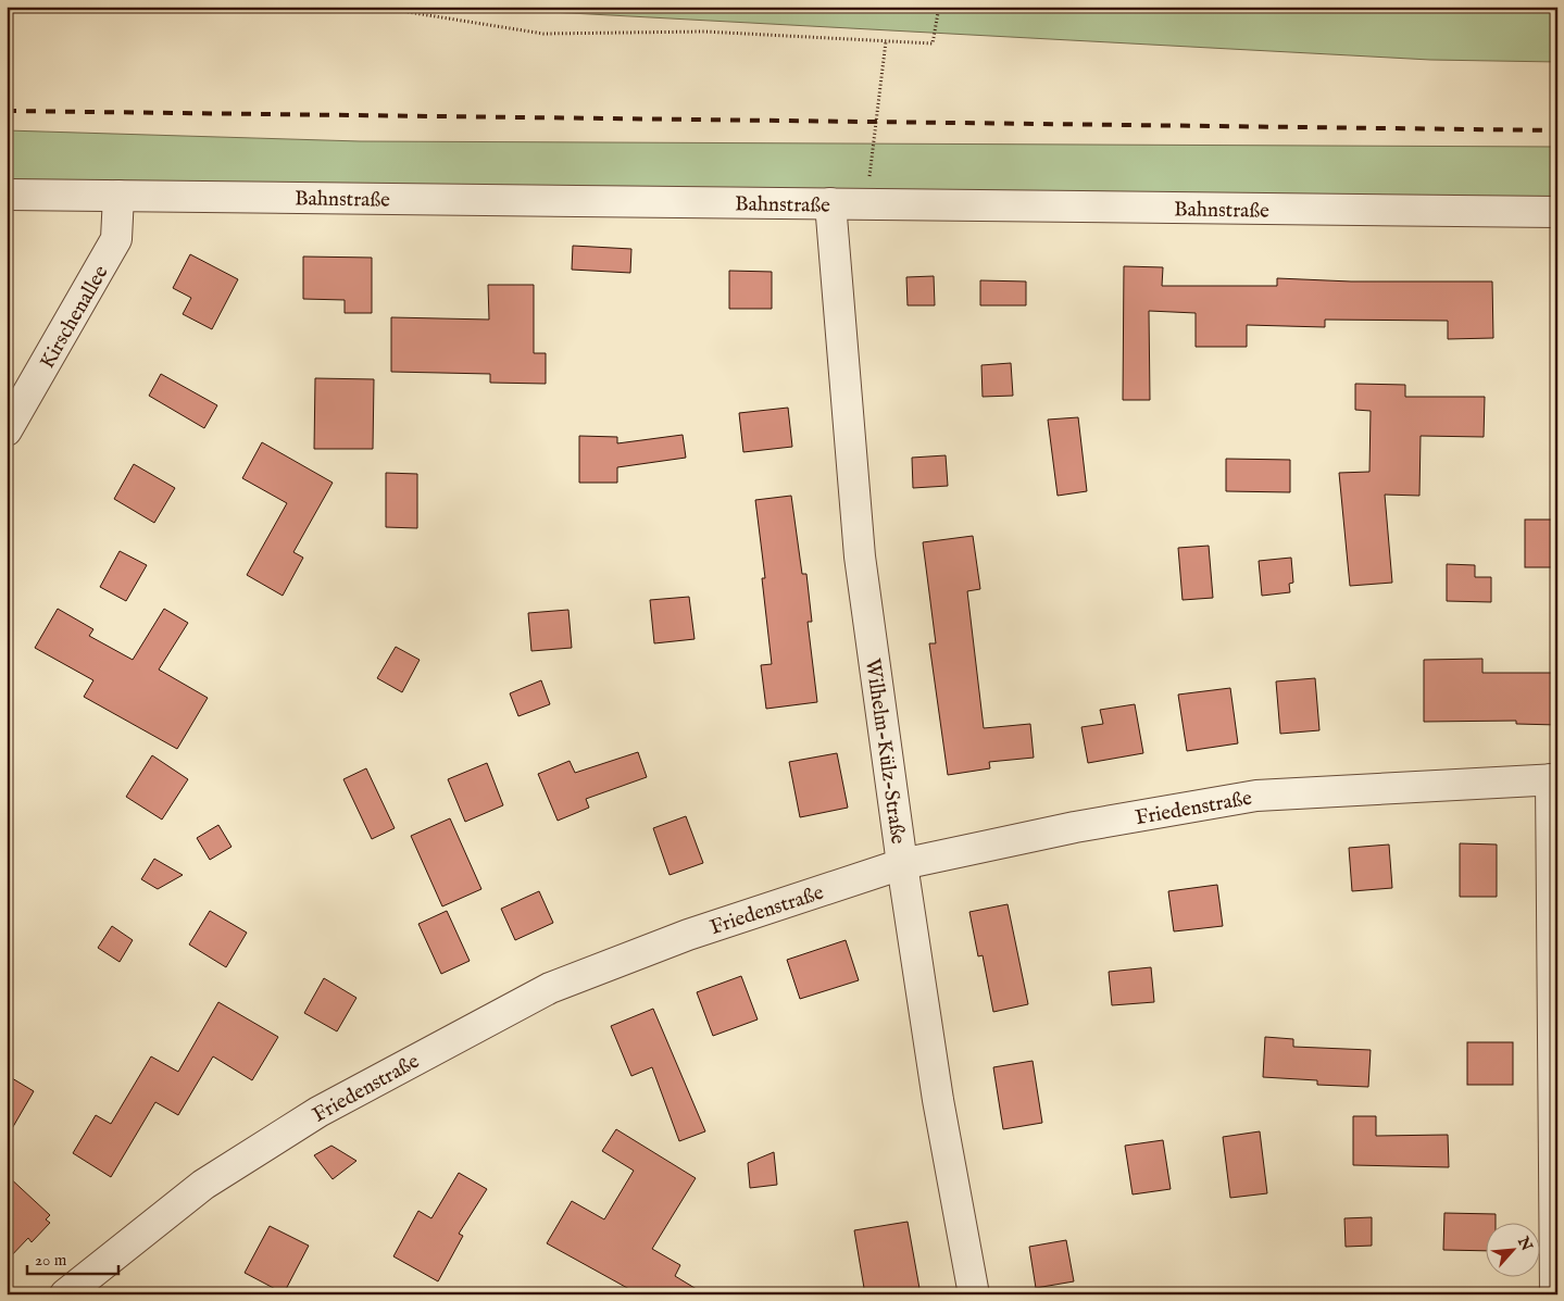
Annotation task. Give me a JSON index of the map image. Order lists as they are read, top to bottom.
{
  "streets": {
    "street": [
      "Bahnstraße",
      "Kirschenallee",
      "Wilhelm-Külz-Straße",
      "Friedenstraße"
    ]
  },
  "crossings": [
    ["Bahnstraße", "Kirschenallee"],
    ["Bahnstraße", "Wilhelm-Külz-Straße"],
    ["Wilhelm-Külz-Straße", "Friedenstraße"]
  ],
  "scale_bar": "20 m",
  "north": "top right"
}
